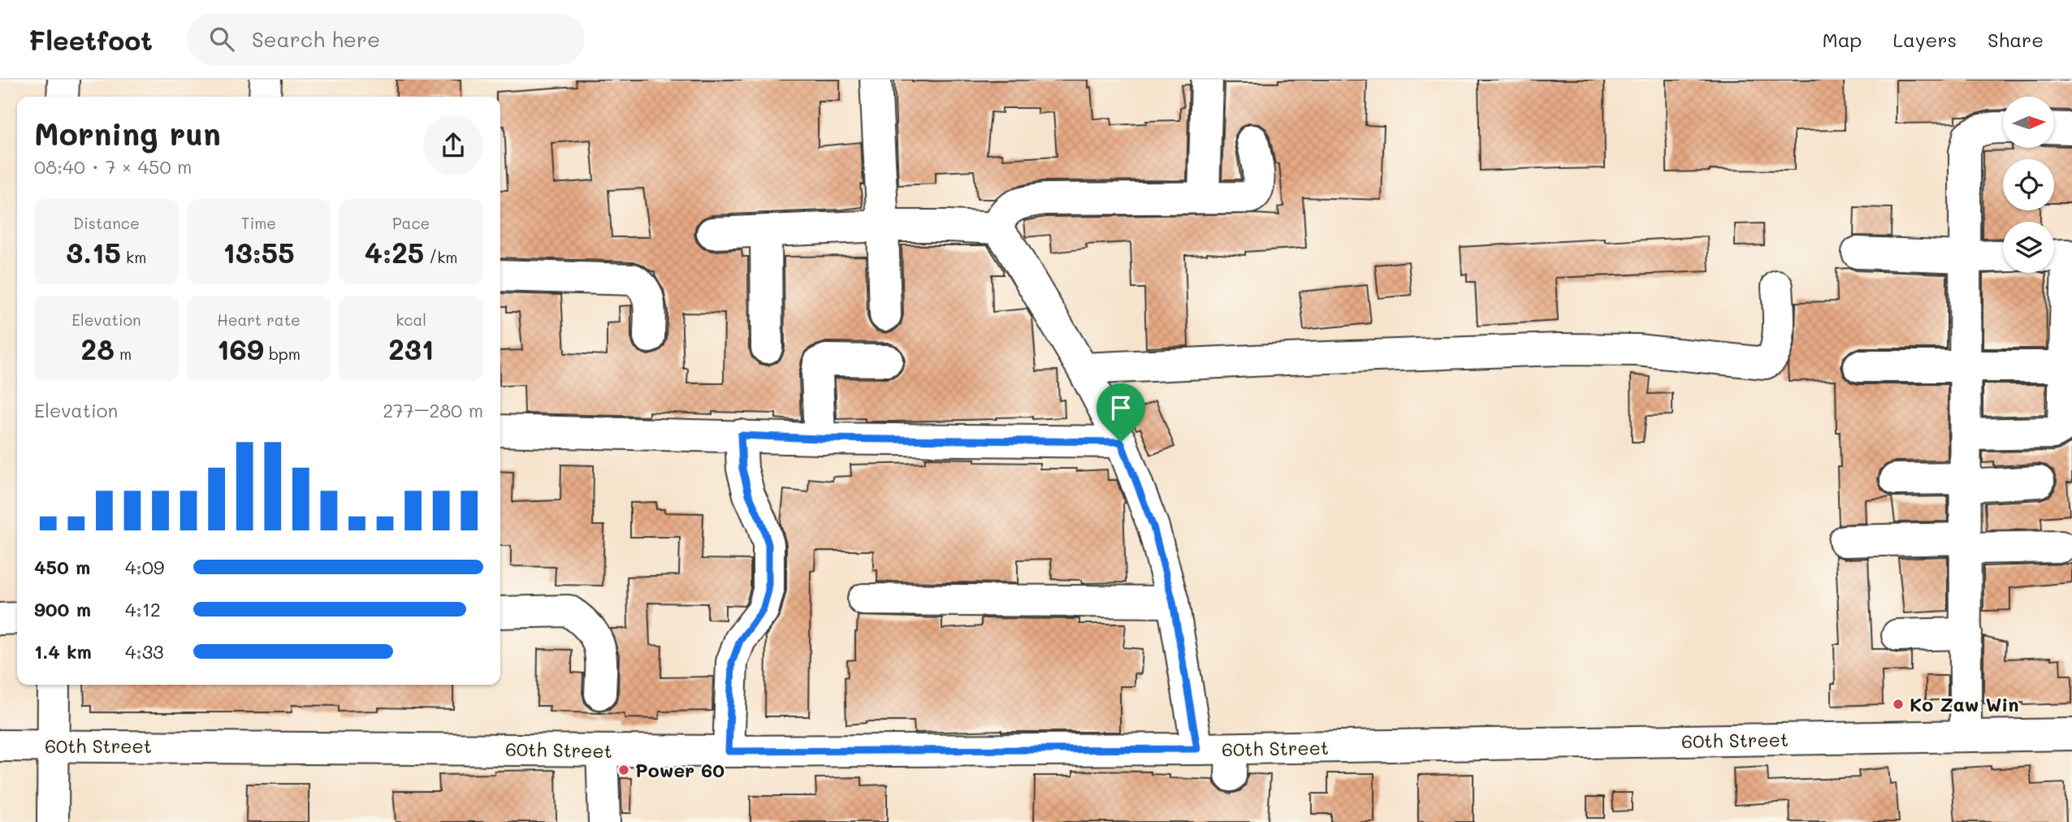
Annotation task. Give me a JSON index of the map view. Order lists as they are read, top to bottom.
{
  "streets": {
    "street": ["60th Street"]
  },
  "places": ["Ko Zaw Win", "Power 60"],
  "north": "right",
  "page": {
    "header": "Fleetfoot",
    "search": "Search here",
    "nav": ["Map", "Layers", "Share"],
    "heading": ["Morning run", "08:40 · 7 × 450 m"],
    "stats": [
      ["Distance", "3.15 km"],
      ["Time", "13:55"],
      ["Pace", "4:25 /km"],
      ["Elevation", "28 m"],
      ["Heart rate", "169 bpm"],
      ["kcal", "231"]
    ],
    "chart": ["Elevation", "277–280 m"],
    "list": [
      {
        "name": "450 m",
        "note": "4:09"
      },
      {
        "name": "900 m",
        "note": "4:12"
      },
      {
        "name": "1.4 km",
        "note": "4:33"
      }
    ]
  }
}
